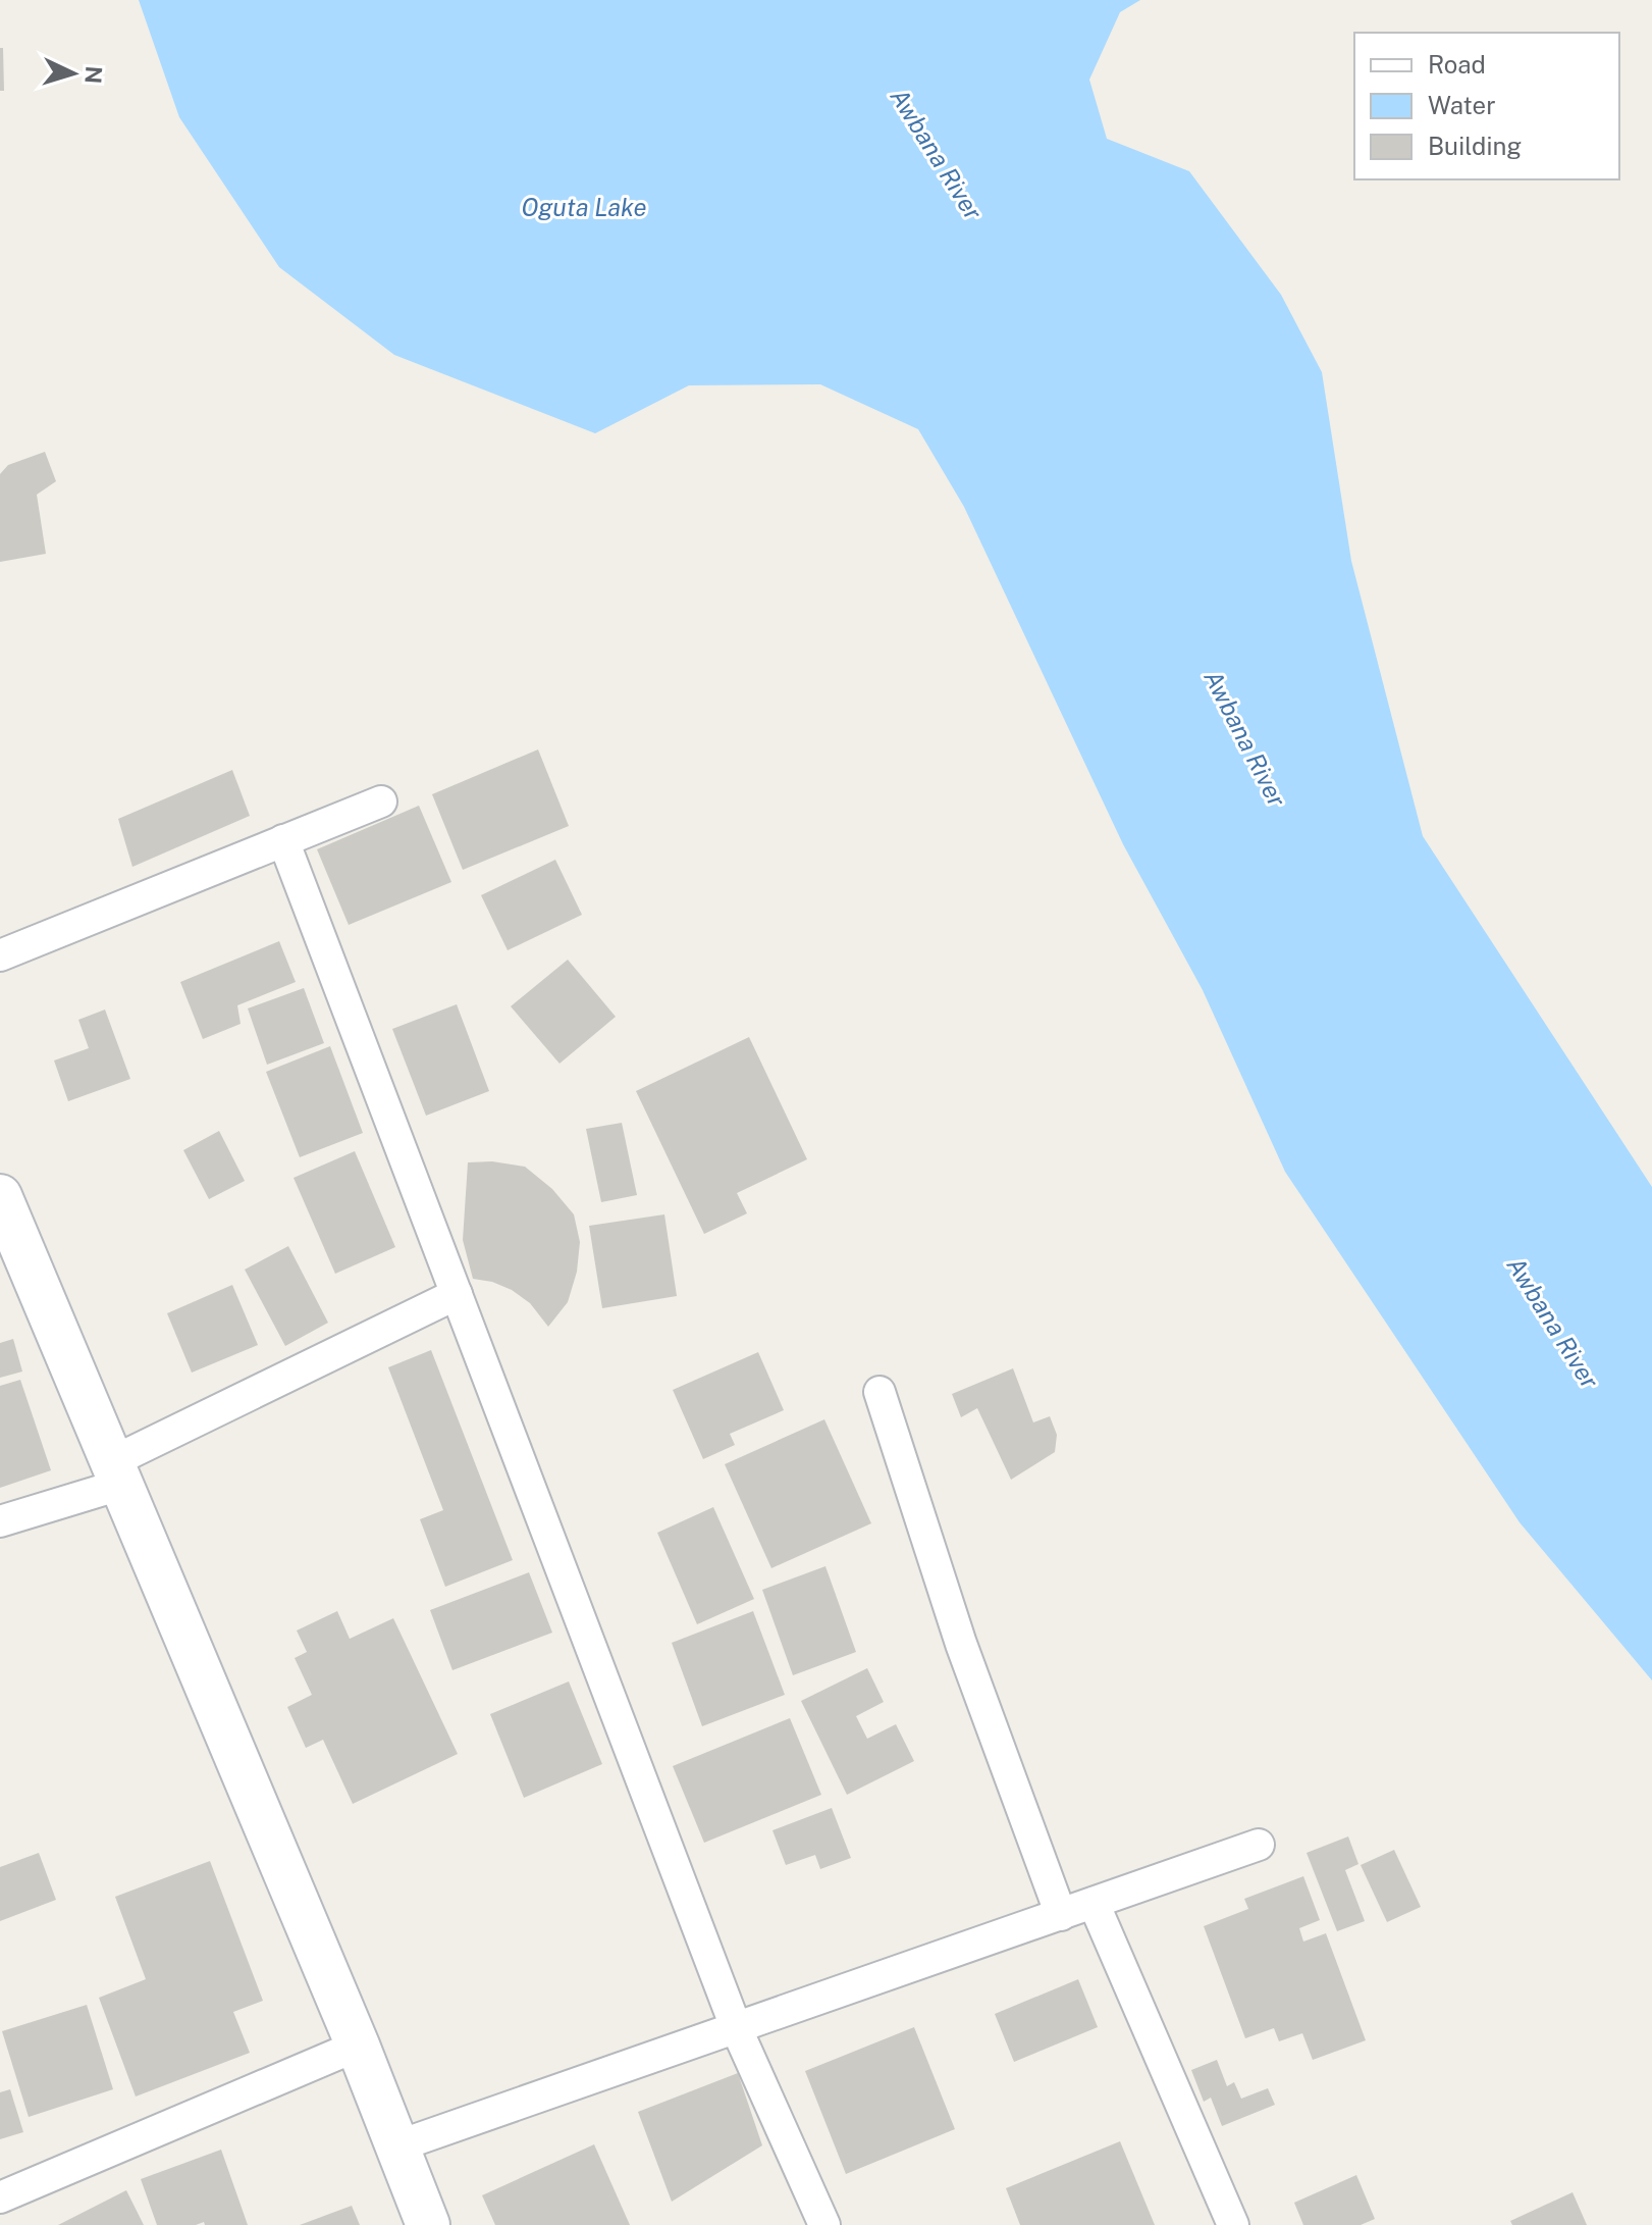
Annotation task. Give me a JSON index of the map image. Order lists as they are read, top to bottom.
{
  "water": ["Awbana River", "Oguta Lake"],
  "legend": ["Road", "Water", "Building"],
  "north": "right"
}
